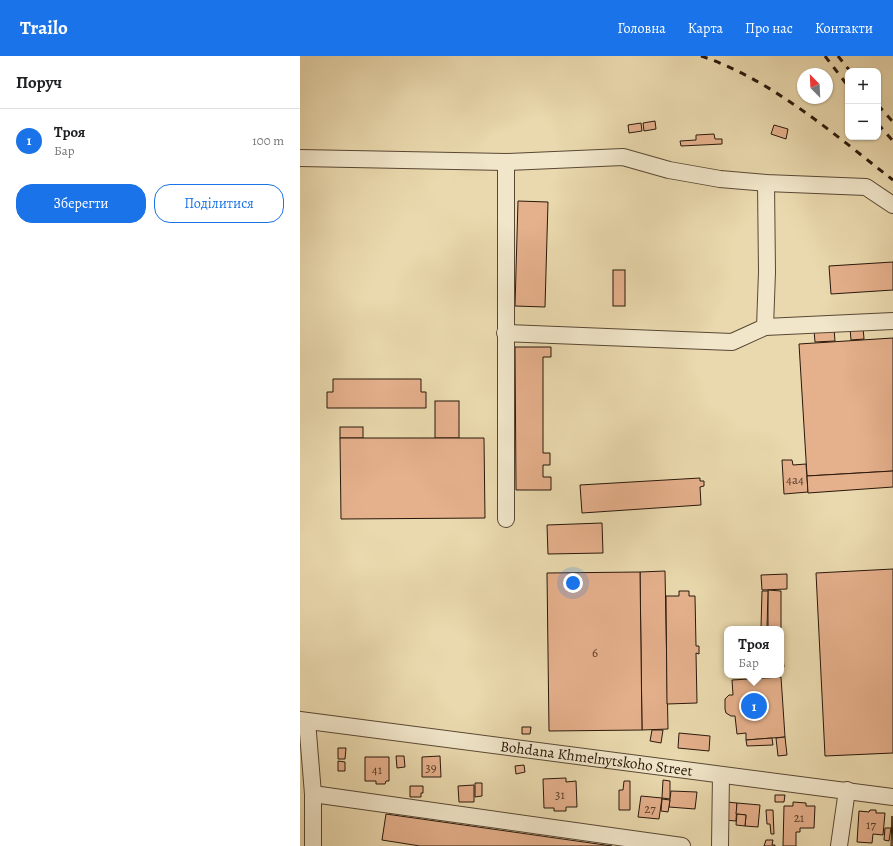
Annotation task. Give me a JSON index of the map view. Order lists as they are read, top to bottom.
{
  "streets": {
    "street": ["Bohdana Khmelnytskoho Street"]
  },
  "house_numbers": [
    "4а4",
    "6",
    "39",
    "41",
    "31",
    "27",
    "21",
    "17"
  ],
  "north": "top left",
  "page": {
    "header": "Trailo",
    "nav": [
      "Головна",
      "Карта",
      "Про нас",
      "Контакти"
    ],
    "heading": "Поруч",
    "map_buttons": ["+", "−"],
    "list": [
      {
        "mark": "1",
        "name": "Троя",
        "note": "Бар",
        "value": "100 m"
      }
    ],
    "buttons": ["Зберегти", "Поділитися"],
    "popup": ["Троя", "Бар"],
    "pins": "1"
  }
}
